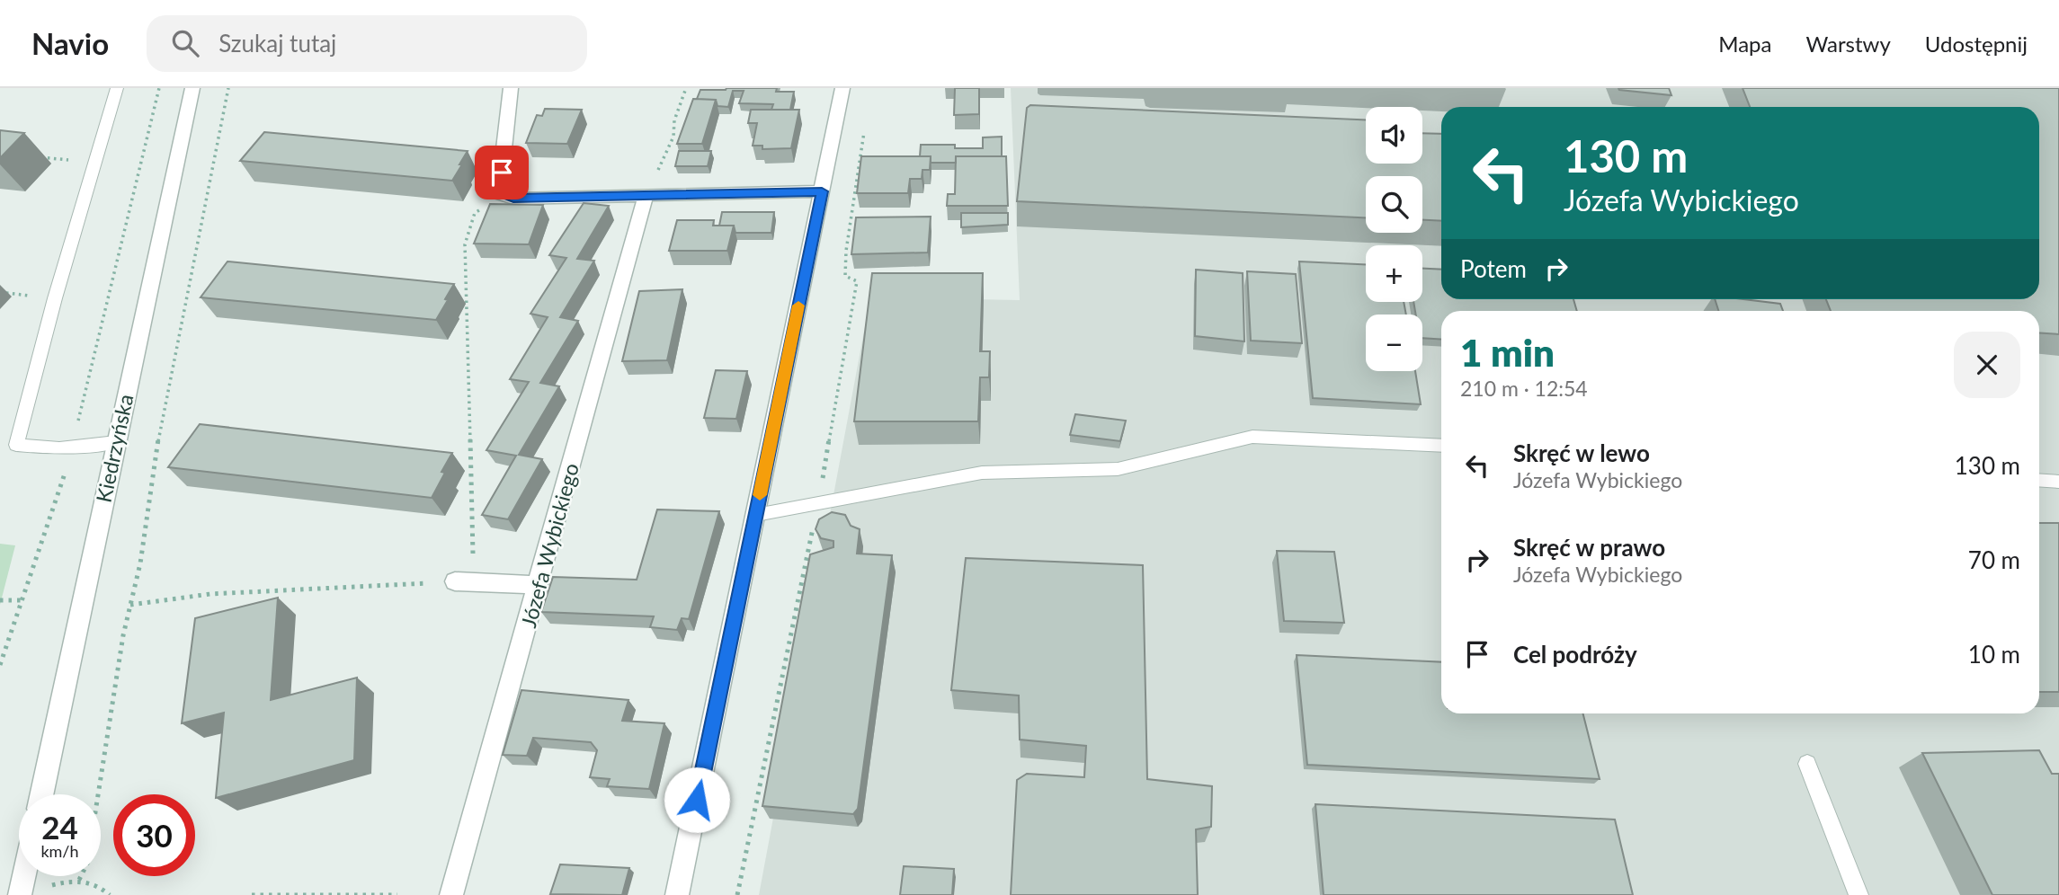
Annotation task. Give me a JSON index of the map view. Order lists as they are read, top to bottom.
{
  "streets": {
    "street": ["Kiedrzyńska", "Józefa Wybickiego"]
  },
  "page": {
    "header": "Navio",
    "search": "Szukaj tutaj",
    "nav": ["Mapa", "Warstwy", "Udostępnij"],
    "map_buttons": ["+", "−"],
    "turn": ["130 m", "Józefa Wybickiego"],
    "then": "Potem",
    "heading": ["1 min", "210 m · 12:54"],
    "list": [
      {
        "name": "Skręć w lewo",
        "note": "Józefa Wybickiego",
        "value": "130 m"
      },
      {
        "name": "Skręć w prawo",
        "note": "Józefa Wybickiego",
        "value": "70 m"
      },
      {
        "name": "Cel podróży",
        "value": "10 m"
      }
    ],
    "speed": "24 km/h",
    "limit": "30"
  }
}
